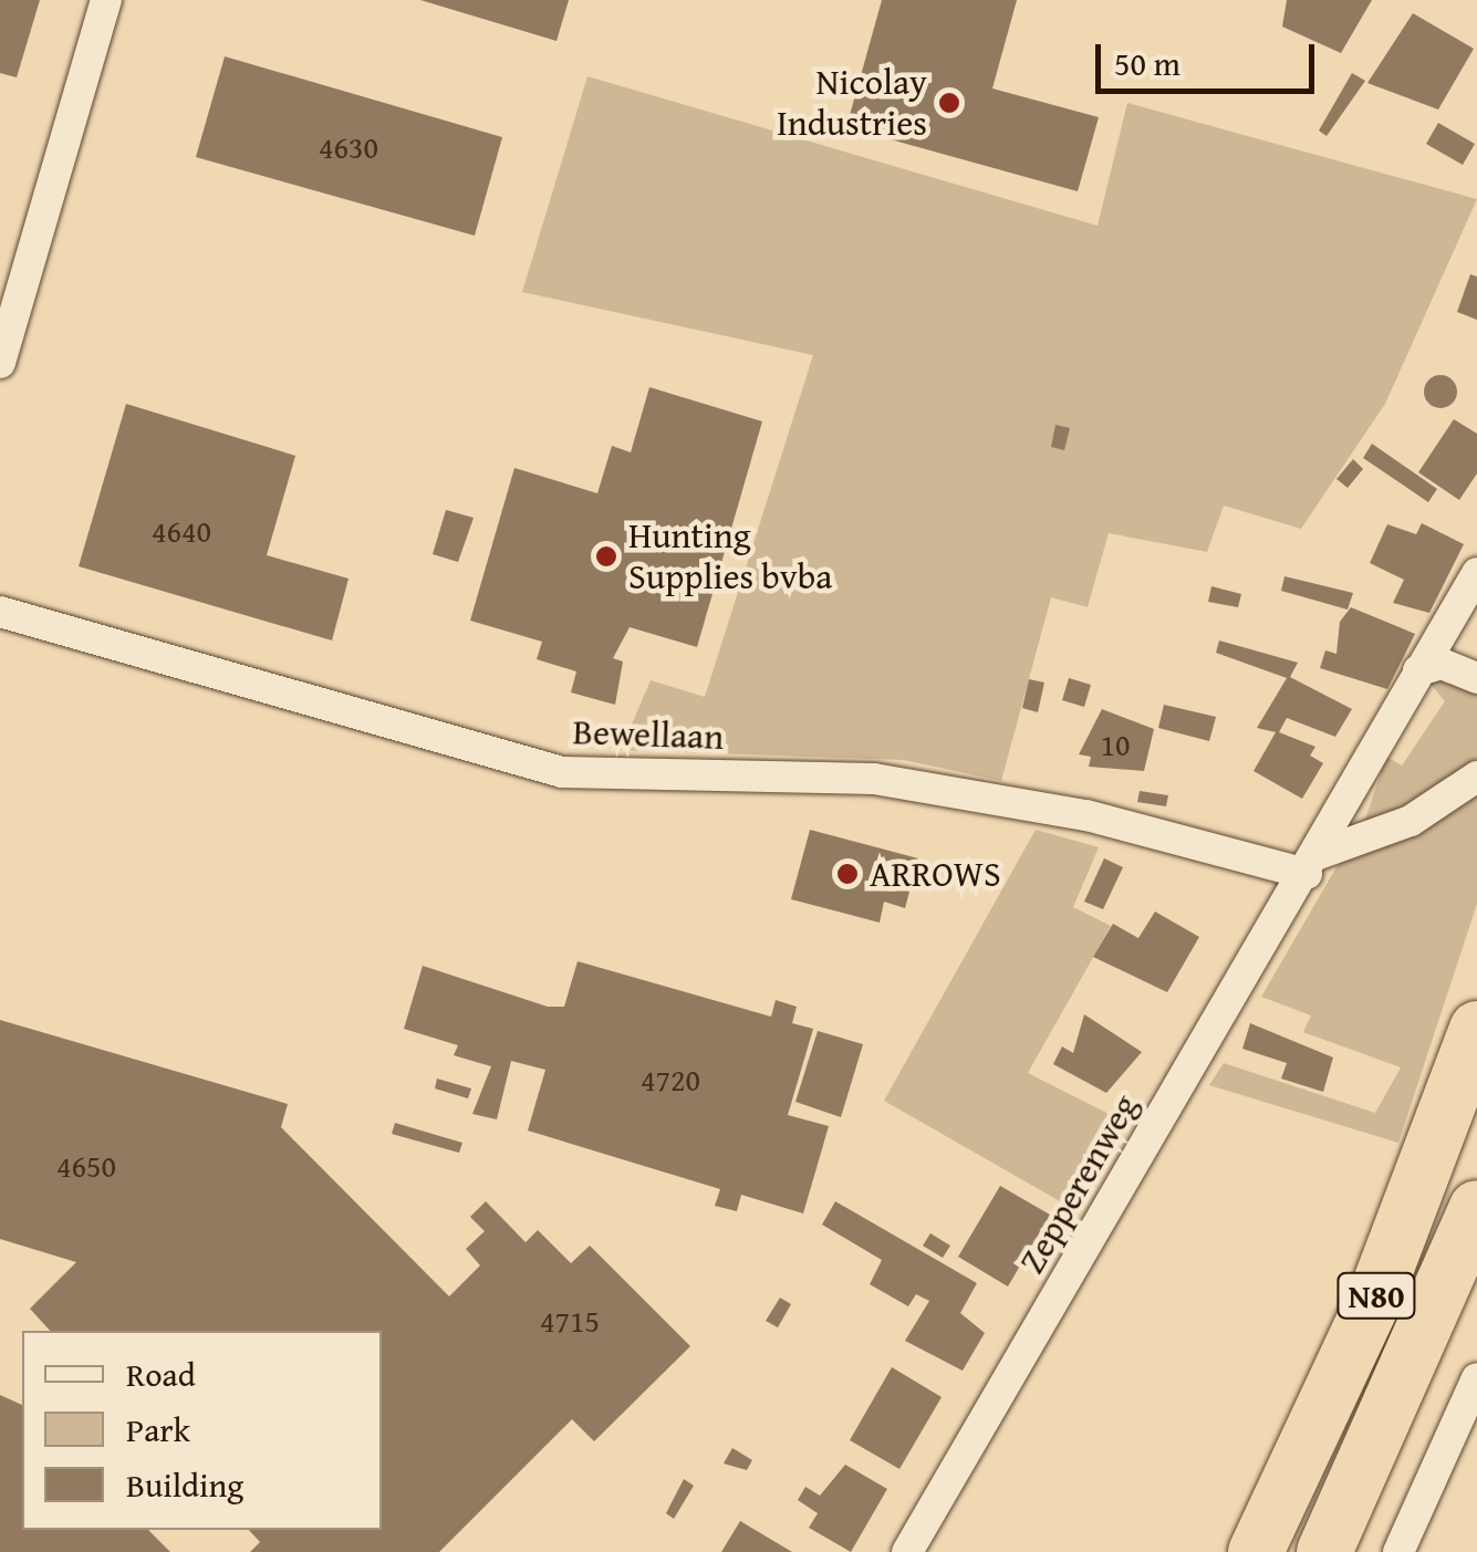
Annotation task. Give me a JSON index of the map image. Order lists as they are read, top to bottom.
{
  "streets": {
    "highway": ["N80"],
    "street": ["Bewellaan", "Zepperenweg"]
  },
  "crossings": [
    ["Bewellaan", "Zepperenweg"]
  ],
  "places": ["Nicolay Industries", "Hunting Supplies bvba", "ARROWS"],
  "house_numbers": [
    "4630",
    "4640",
    "10",
    "4720",
    "4650",
    "4715"
  ],
  "legend": ["Road", "Park", "Building"],
  "scale_bar": "50 m"
}
